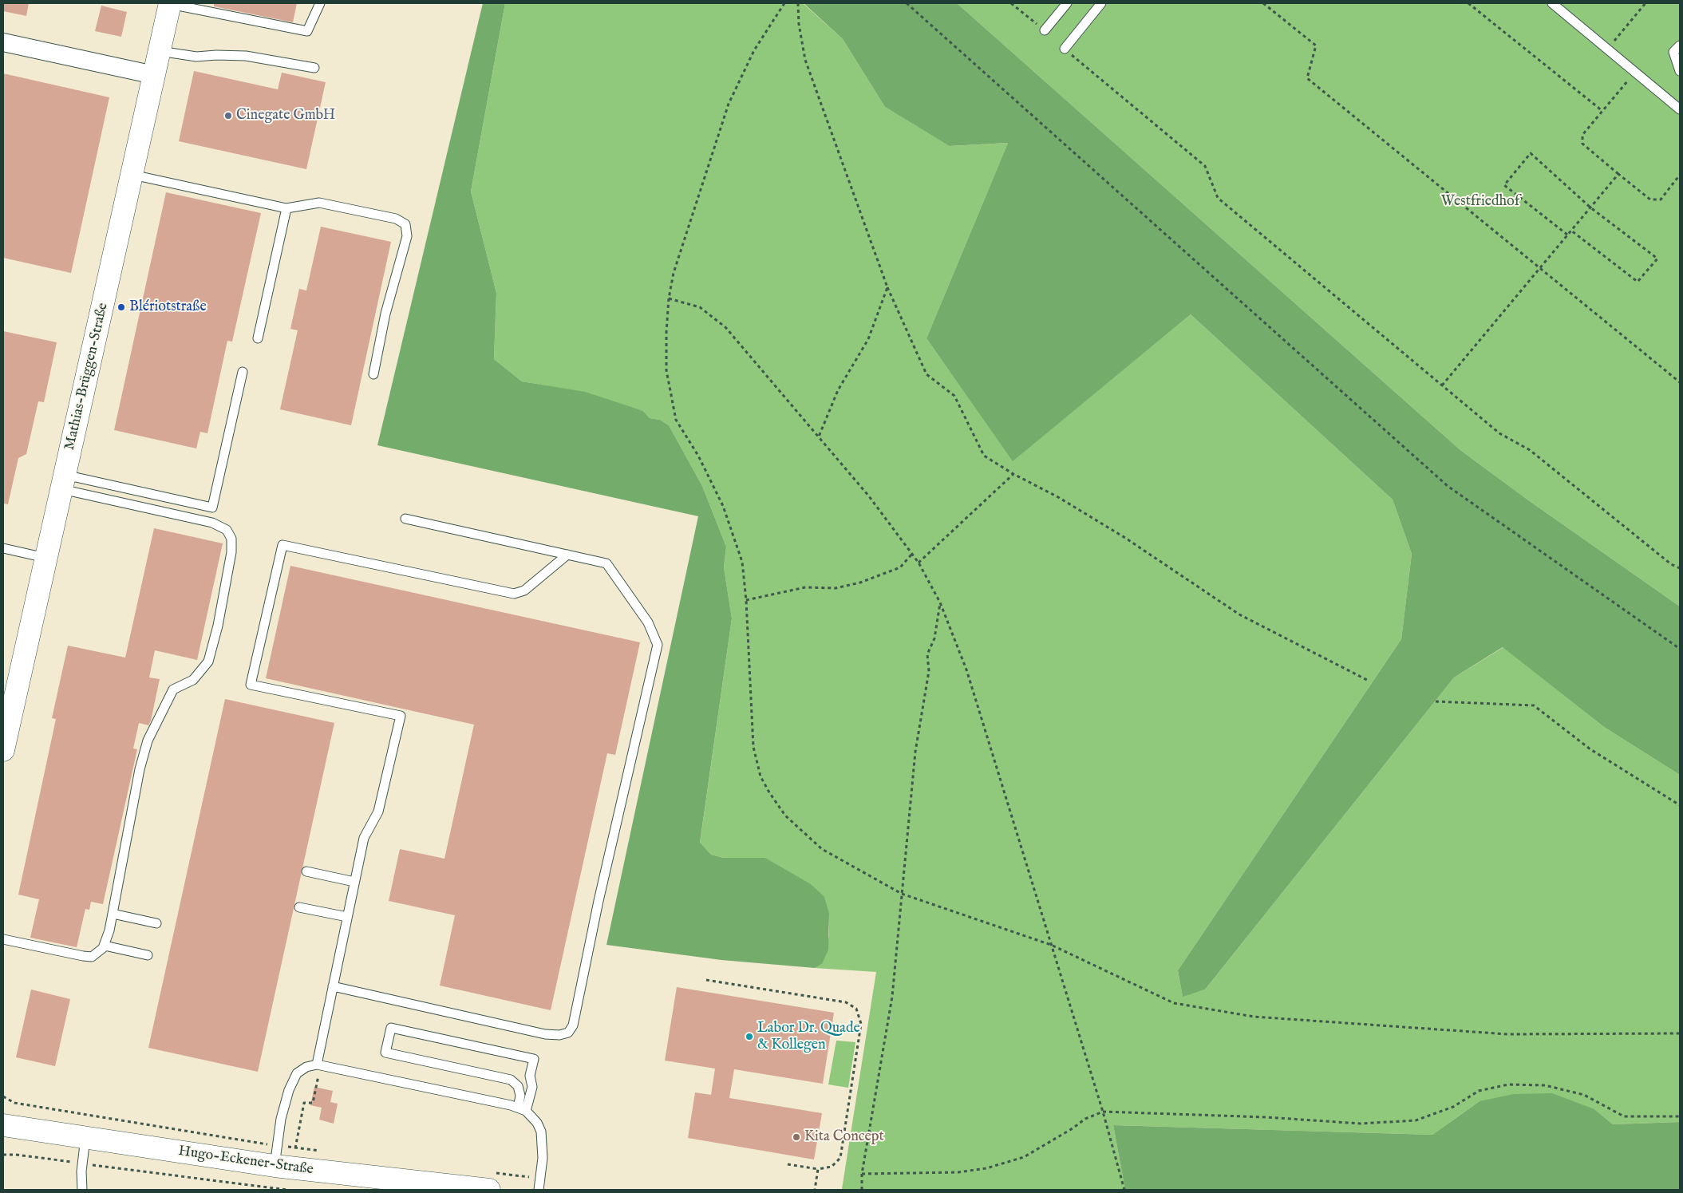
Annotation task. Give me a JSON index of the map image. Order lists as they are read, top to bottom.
{
  "streets": {
    "street": ["Mathias-Brüggen-Straße", "Hugo-Eckener-Straße"]
  },
  "parks": ["Westfriedhof"],
  "places": [
    "Cinegate GmbH",
    "Blériotstraße",
    "Labor Dr. Quade & Kollegen",
    "Kita Concept"
  ]
}
